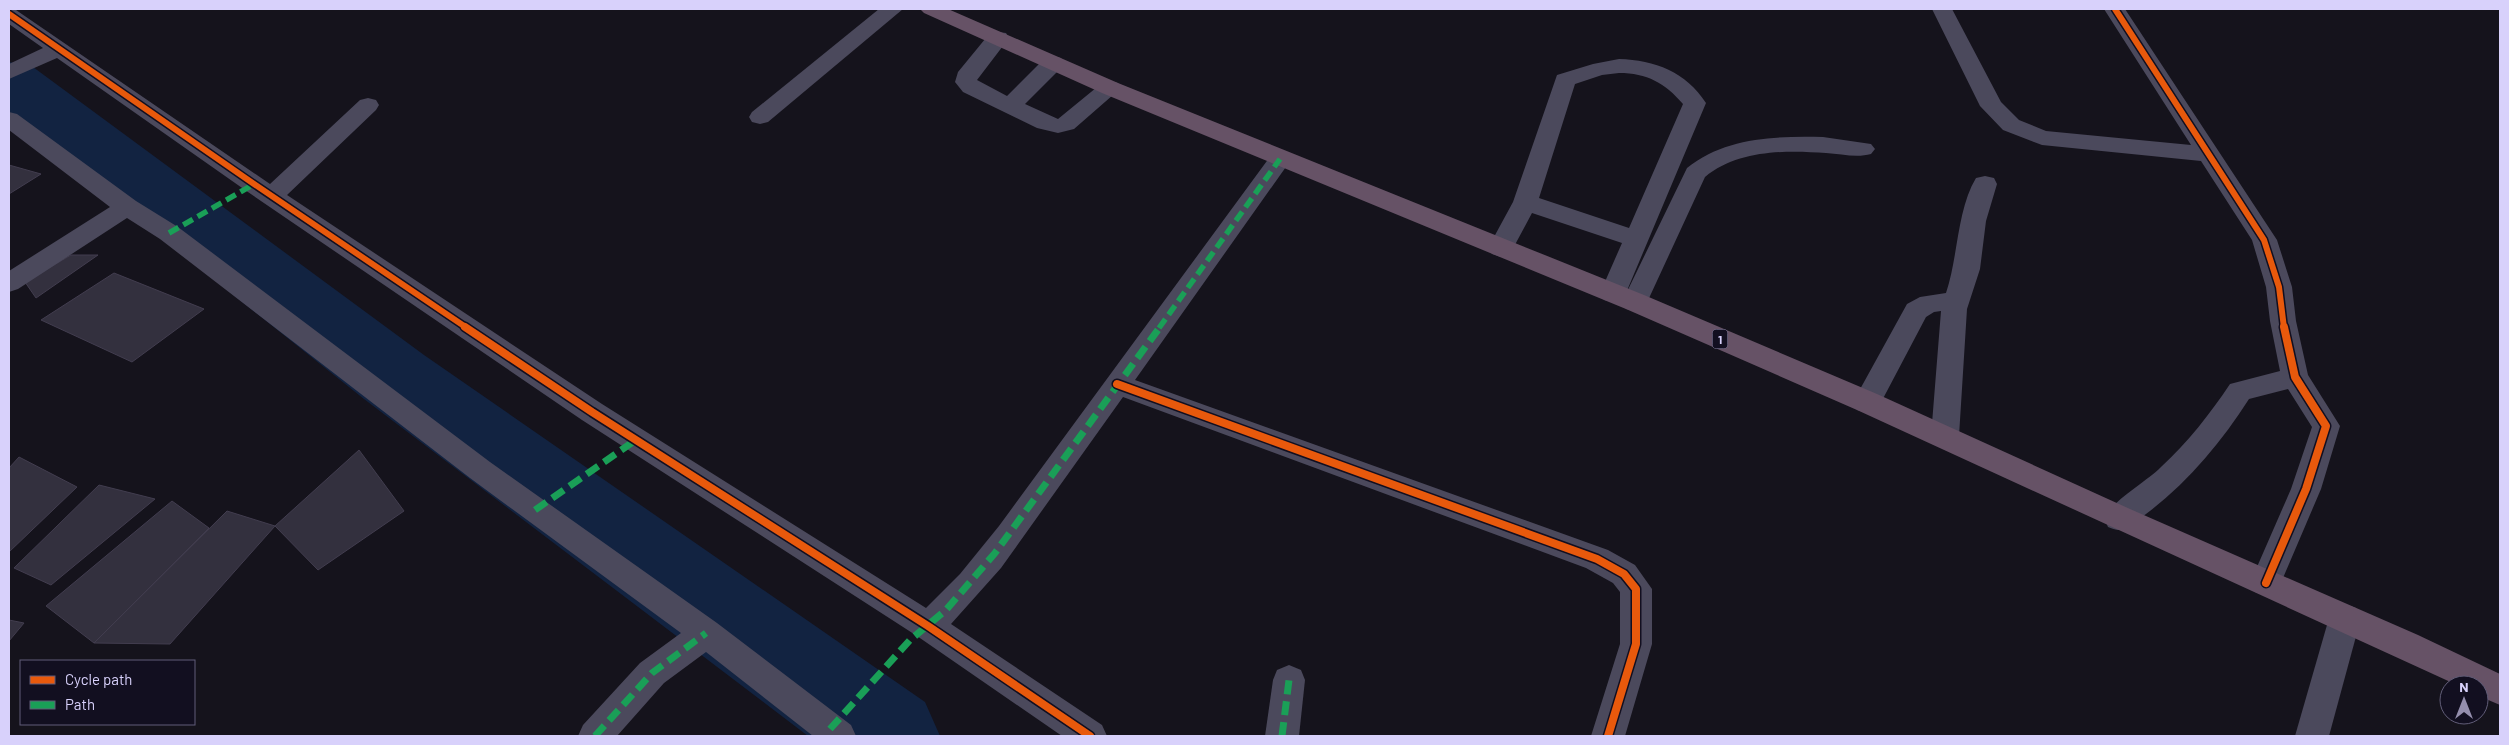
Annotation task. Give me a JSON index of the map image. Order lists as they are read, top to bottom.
{
  "streets": {
    "highway": ["1"]
  },
  "legend": ["Cycle path", "Path"],
  "north": "top"
}
